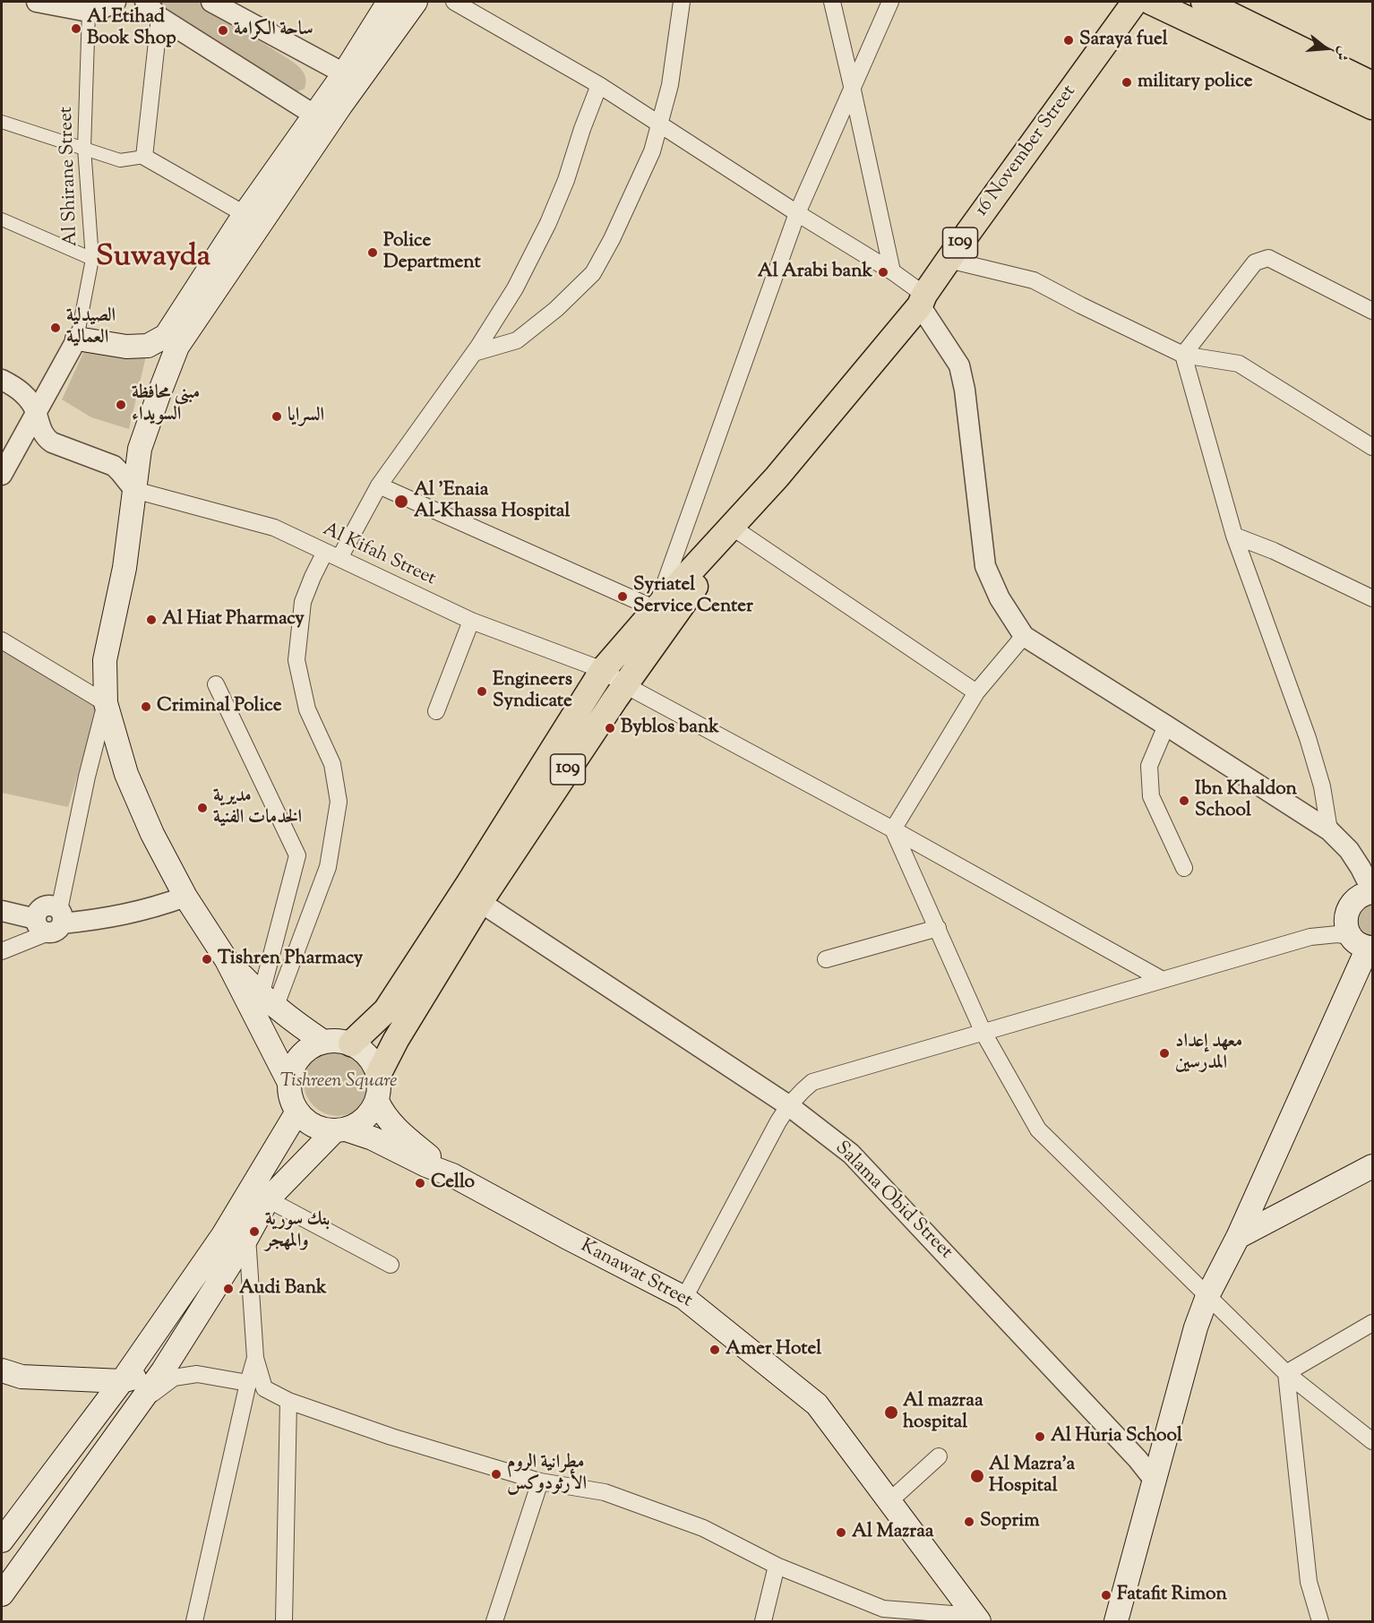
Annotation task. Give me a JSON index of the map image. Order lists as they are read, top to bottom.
{
  "streets": {
    "main road": ["16 November Street", "109", "Kanawat Street"],
    "street": ["Al Shirane Street", "Al Kifah Street", "Salama Obid Street"]
  },
  "crossings": [
    ["16 November Street", "109"],
    ["109", "Al Kifah Street"],
    ["109", "Salama Obid Street"],
    ["109", "Kanawat Street"]
  ],
  "districts": ["Suwayda"],
  "parks": ["Tishreen Square"],
  "places": [
    "Al Etihad Book Shop",
    "ساحة الكرامة",
    "Saraya fuel",
    "military police",
    "Police Department",
    "Al Arabi bank",
    "الصيدلية العمالية",
    "مبنى محافظة السويداء",
    "السرايا",
    "Al 'Enaia Al-Khassa Hospital",
    "Syriatel Service Center",
    "Al Hiat Pharmacy",
    "Engineers Syndicate",
    "Criminal Police",
    "Byblos bank",
    "Ibn Khaldon School",
    "مديرية الخدمات الفنية",
    "Tishren Pharmacy",
    "معهد إعداد المدرسين",
    "Cello",
    "بنك سورية والمهجر",
    "Audi Bank",
    "Amer Hotel",
    "Al mazraa hospital",
    "Al Huria School",
    "مطرانية الروم الأرثودوكس",
    "Al Mazra'a Hospital",
    "Soprim",
    "Al Mazraa",
    "Fatafit Rimon"
  ],
  "north": "right"
}
